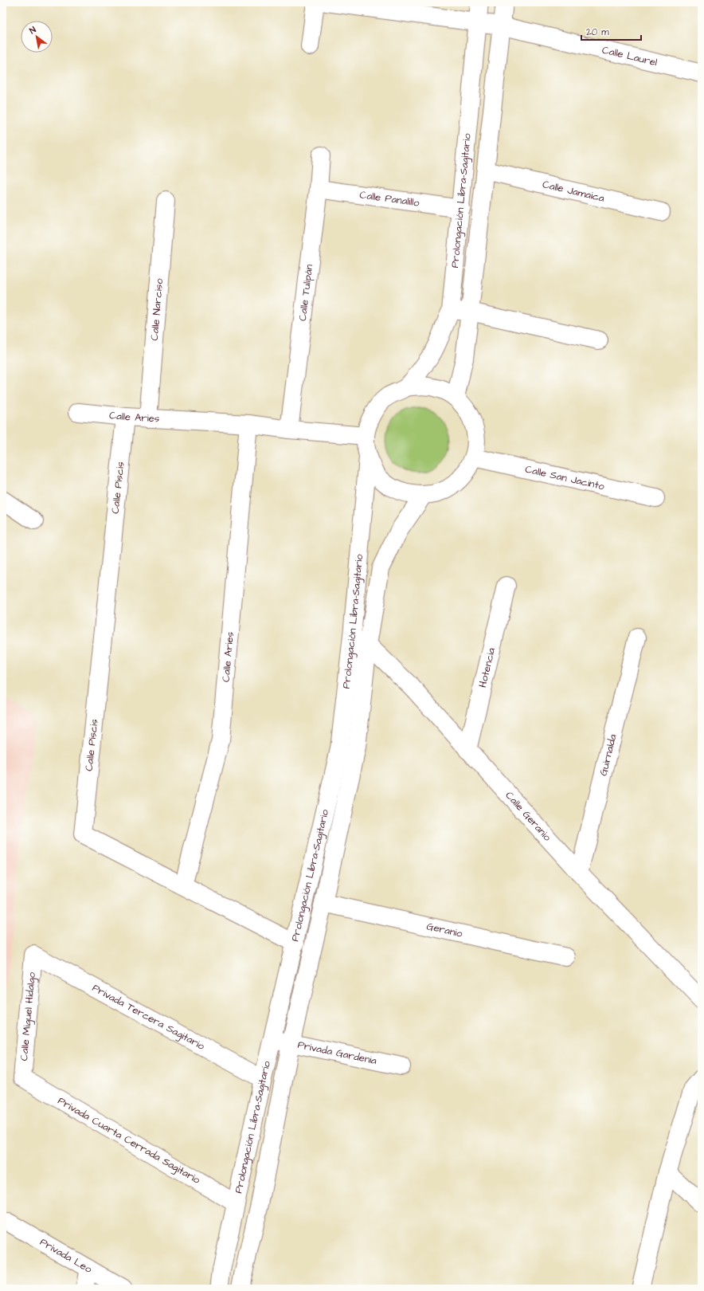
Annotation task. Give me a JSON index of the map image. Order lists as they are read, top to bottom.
{
  "streets": {
    "street": [
      "Calle Laurel",
      "Calle Jamaica",
      "Calle Panalillo",
      "Prolongación Libra-Sagitario",
      "Calle Tulipán",
      "Calle Narciso",
      "Calle Aries",
      "Calle San Jacinto",
      "Calle Piscis",
      "Hotencia",
      "Guirnalda",
      "Calle Geranio",
      "Geranio",
      "Calle Miguel Hidalgo",
      "Privada Tercera Sagitario",
      "Privada Gardenia",
      "Privada Cuarta Cerrada Sagitario",
      "Privada Leo"
    ]
  },
  "crossings": [
    ["Calle Laurel", "Prolongación Libra-Sagitario"],
    ["Calle Jamaica", "Prolongación Libra-Sagitario"],
    ["Calle Panalillo", "Prolongación Libra-Sagitario"],
    ["Calle Panalillo", "Calle Tulipán"],
    ["Prolongación Libra-Sagitario", "Calle Aries"],
    ["Prolongación Libra-Sagitario", "Calle San Jacinto"],
    ["Prolongación Libra-Sagitario", "Calle Piscis"],
    ["Prolongación Libra-Sagitario", "Calle Geranio"],
    ["Prolongación Libra-Sagitario", "Geranio"],
    ["Prolongación Libra-Sagitario", "Privada Tercera Sagitario"],
    ["Prolongación Libra-Sagitario", "Privada Gardenia"],
    ["Prolongación Libra-Sagitario", "Privada Cuarta Cerrada Sagitario"],
    ["Calle Tulipán", "Calle Aries"],
    ["Calle Narciso", "Calle Aries"],
    ["Calle Aries", "Calle San Jacinto"],
    ["Calle Aries", "Calle Piscis"],
    ["Hotencia", "Calle Geranio"],
    ["Guirnalda", "Calle Geranio"],
    ["Calle Miguel Hidalgo", "Privada Tercera Sagitario"],
    ["Calle Miguel Hidalgo", "Privada Cuarta Cerrada Sagitario"]
  ],
  "scale_bar": "20 m",
  "north": "top left"
}
